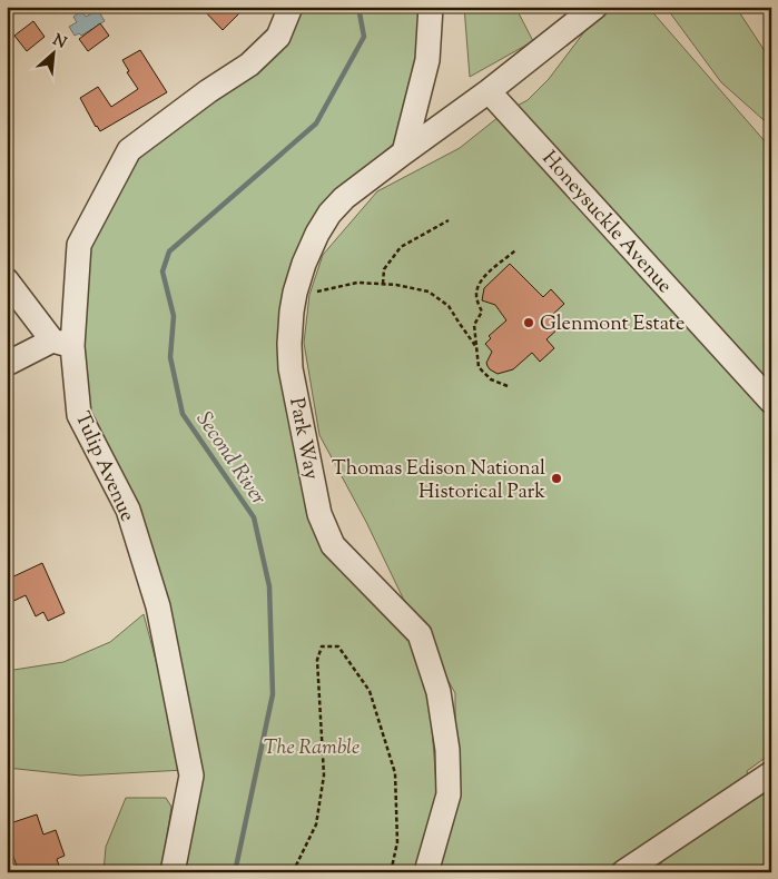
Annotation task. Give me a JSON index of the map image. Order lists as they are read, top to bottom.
{
  "streets": {
    "street": ["Honeysuckle Avenue", "Park Way", "Tulip Avenue"]
  },
  "crossings": [
    ["Honeysuckle Avenue", "Park Way"]
  ],
  "water": ["Second River"],
  "parks": ["The Ramble"],
  "places": ["Glenmont Estate", "Thomas Edison National Historical Park"],
  "north": "top right"
}
